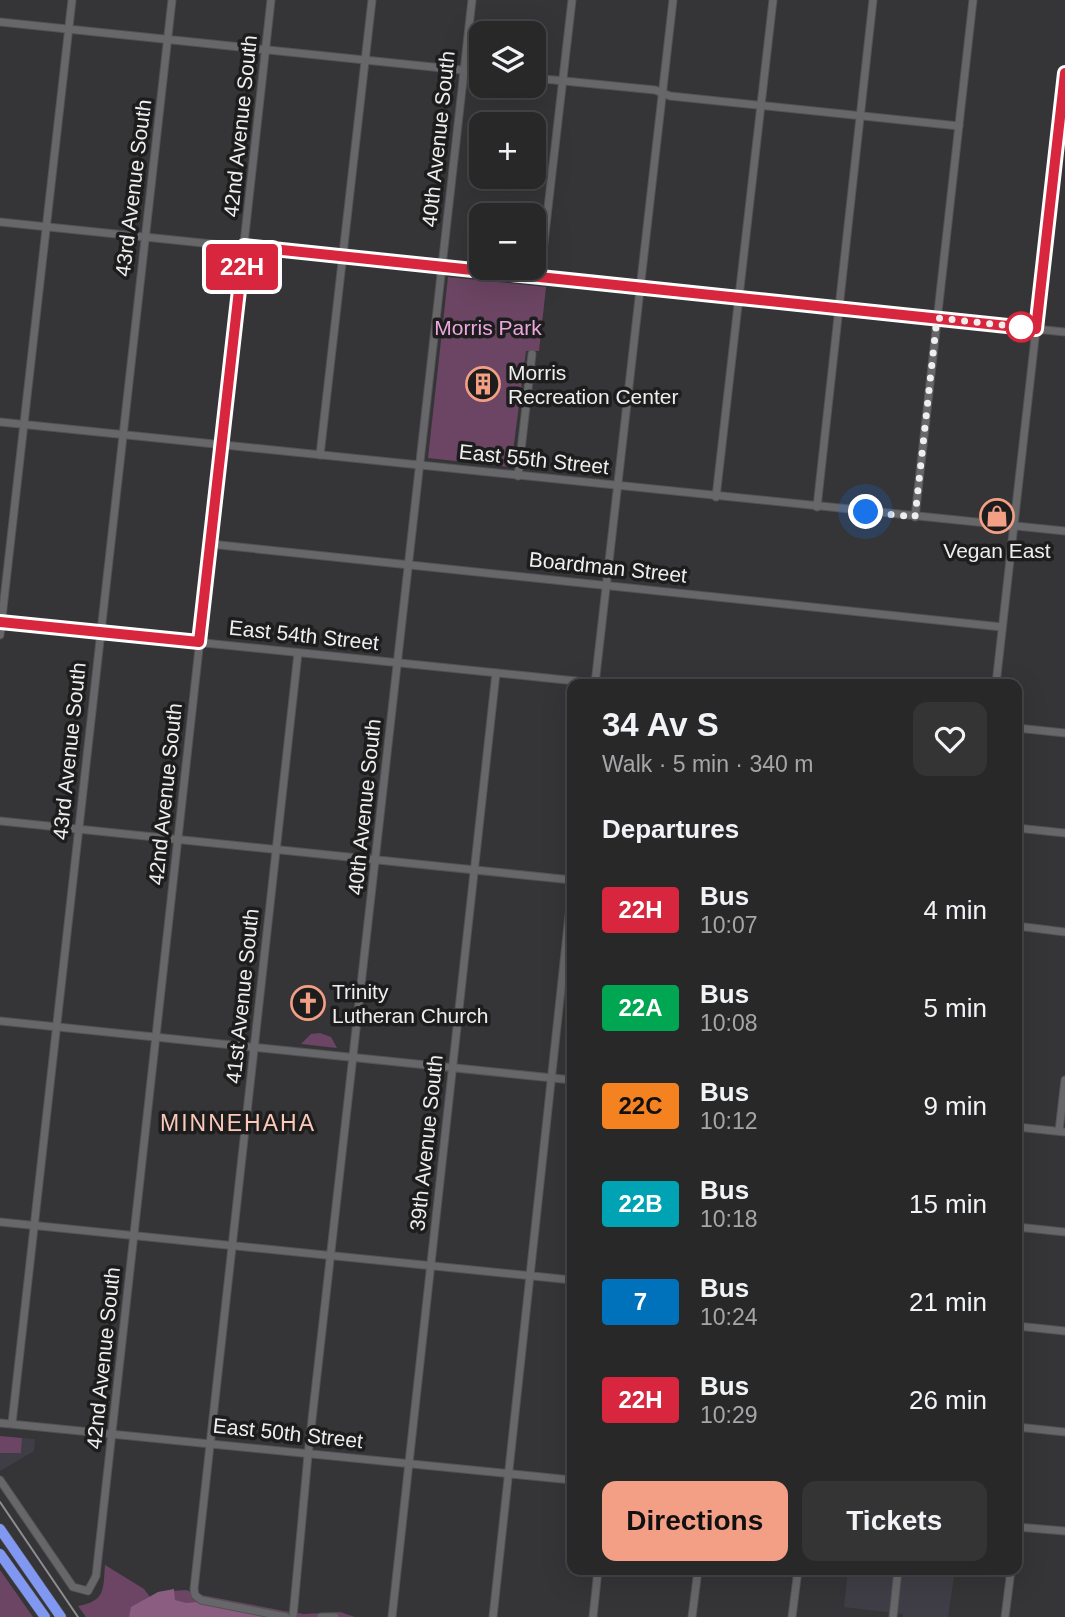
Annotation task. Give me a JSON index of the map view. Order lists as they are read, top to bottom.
{
  "streets": {
    "street": [
      "42nd Avenue South",
      "40th Avenue South",
      "43rd Avenue South",
      "East 55th Street",
      "Boardman Street",
      "East 54th Street",
      "41st Avenue South",
      "39th Avenue South",
      "East 50th Street"
    ]
  },
  "crossings": [
    ["42nd Avenue South", "East 55th Street"],
    ["42nd Avenue South", "Boardman Street"],
    ["42nd Avenue South", "East 54th Street"],
    ["42nd Avenue South", "East 50th Street"],
    ["40th Avenue South", "East 55th Street"],
    ["40th Avenue South", "Boardman Street"],
    ["40th Avenue South", "East 54th Street"],
    ["40th Avenue South", "East 50th Street"],
    ["43rd Avenue South", "East 55th Street"],
    ["43rd Avenue South", "East 54th Street"],
    ["43rd Avenue South", "East 50th Street"],
    ["East 54th Street", "41st Avenue South"],
    ["East 54th Street", "39th Avenue South"],
    ["41st Avenue South", "East 50th Street"],
    ["39th Avenue South", "East 50th Street"]
  ],
  "districts": ["MINNEHAHA"],
  "parks": ["Morris Park"],
  "places": {
    "building": ["Morris Recreation Center"],
    "shop": ["Vegan East"],
    "church": ["Trinity Lutheran Church"]
  },
  "lines": ["bus line 22H"],
  "page": {
    "on_map": "22H",
    "map_buttons": ["+", "−"],
    "heading": [
      ["34 Av S", "Walk · 5 min · 340 m"],
      "Departures"
    ],
    "list": [
      {
        "mark": "22H",
        "name": "Bus",
        "note": "10:07",
        "value": "4 min"
      },
      {
        "mark": "22A",
        "name": "Bus",
        "note": "10:08",
        "value": "5 min"
      },
      {
        "mark": "22C",
        "name": "Bus",
        "note": "10:12",
        "value": "9 min"
      },
      {
        "mark": "22B",
        "name": "Bus",
        "note": "10:18",
        "value": "15 min"
      },
      {
        "mark": "7",
        "name": "Bus",
        "note": "10:24",
        "value": "21 min"
      },
      {
        "mark": "22H",
        "name": "Bus",
        "note": "10:29",
        "value": "26 min"
      }
    ],
    "buttons": ["Directions", "Tickets"]
  }
}
